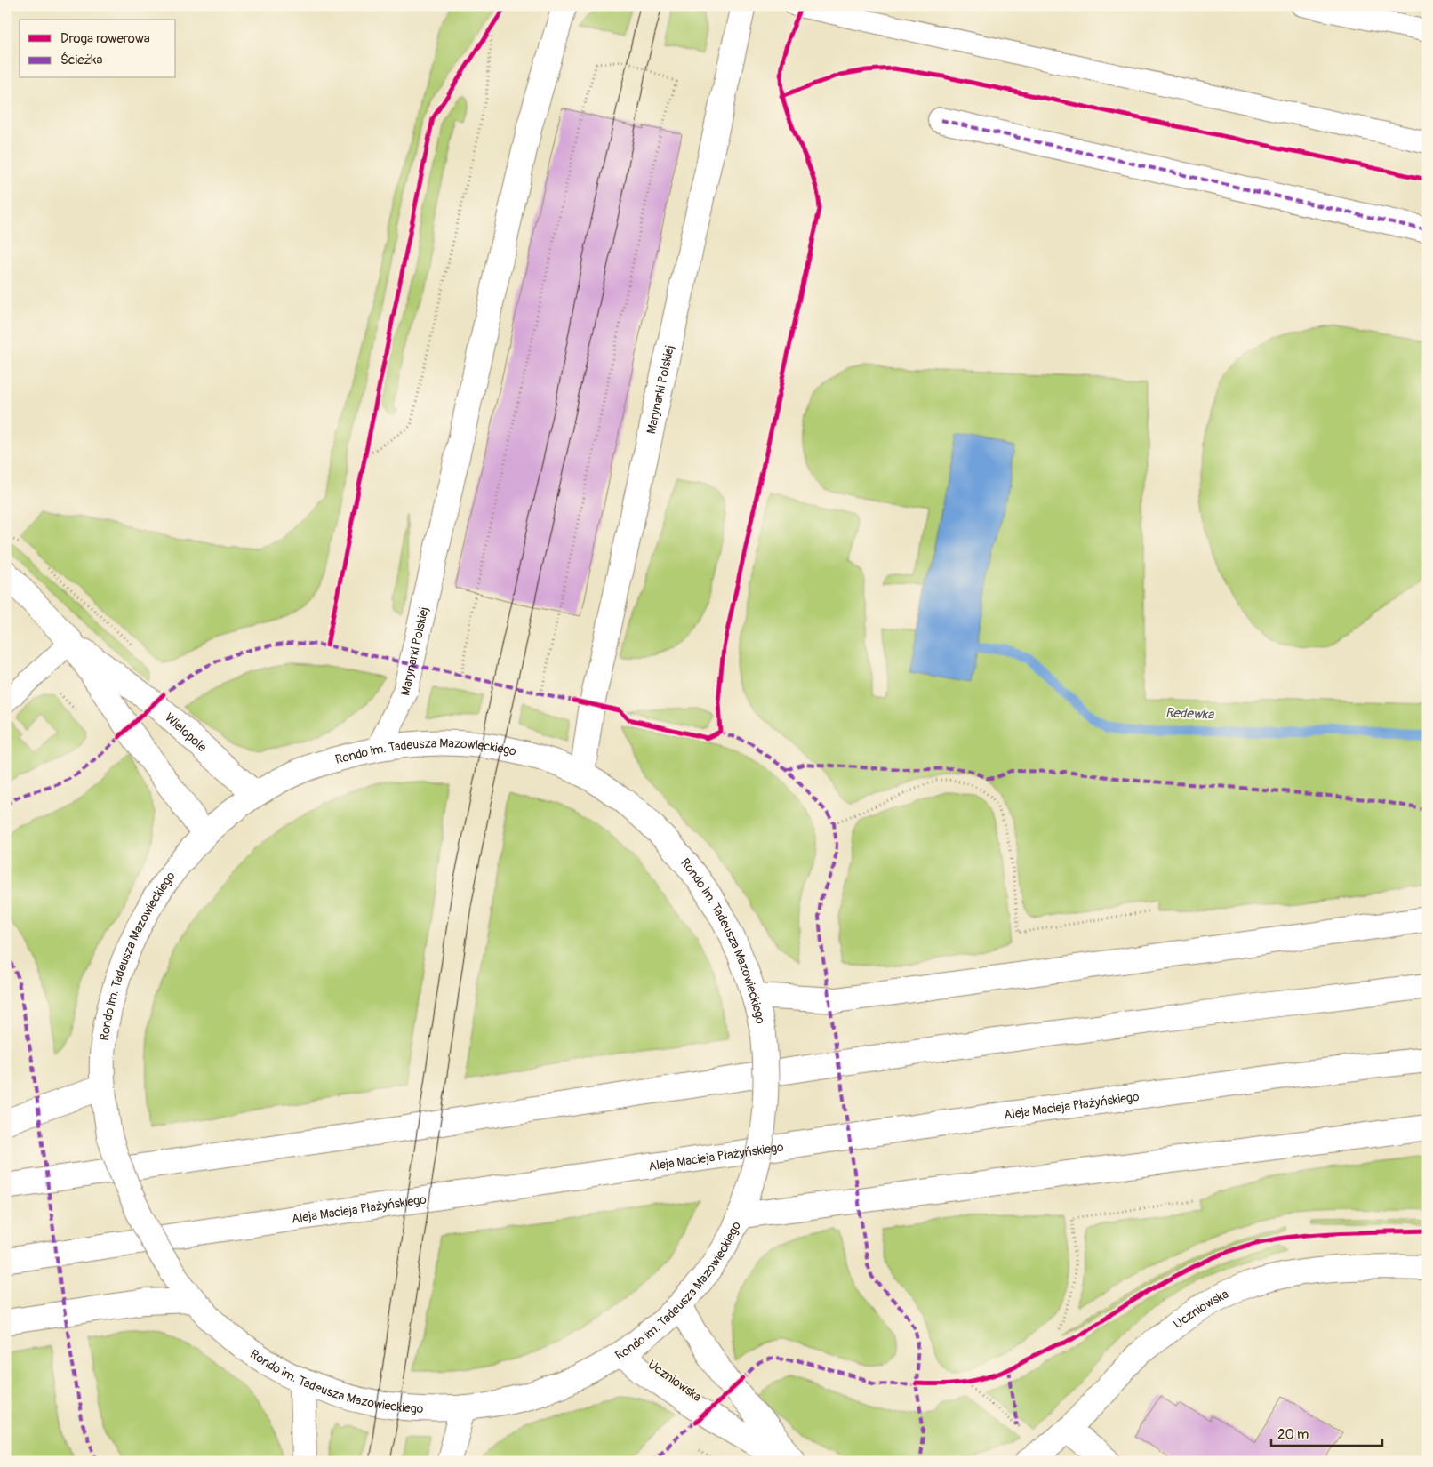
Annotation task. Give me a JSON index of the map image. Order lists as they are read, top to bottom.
{
  "streets": {
    "main road": [
      "Marynarki Polskiej",
      "Wielopole",
      "Rondo im. Tadeusza Mazowieckiego",
      "Aleja Macieja Płażyńskiego",
      "Uczniowska"
    ]
  },
  "crossings": [
    ["Marynarki Polskiej", "Rondo im. Tadeusza Mazowieckiego"],
    ["Wielopole", "Rondo im. Tadeusza Mazowieckiego"],
    ["Rondo im. Tadeusza Mazowieckiego", "Uczniowska"]
  ],
  "water": ["Redewka"],
  "legend": ["Droga rowerowa", "Ścieżka"],
  "scale_bar": "20 m"
}
